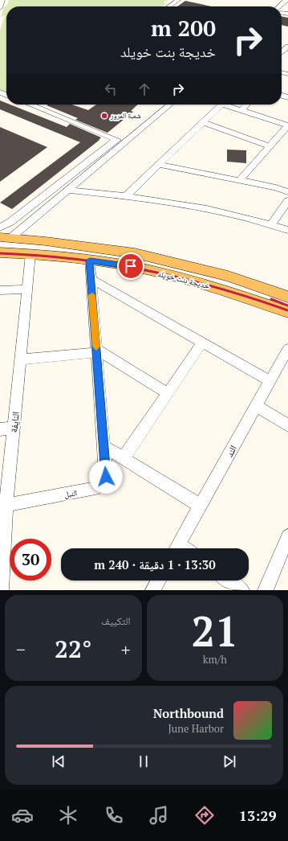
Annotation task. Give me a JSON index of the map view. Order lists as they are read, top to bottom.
{
  "streets": {
    "main road": ["خديجة بنت خويلد"],
    "street": ["النايفة", "الند", "النبل"]
  },
  "crossings": [
    ["خديجة بنت خويلد", "النايفة"],
    ["خديجة بنت خويلد", "النبل"],
    ["النايفة", "النبل"]
  ],
  "places": ["شعبة المرور"],
  "page": {
    "turn": ["200 m", "خديجة بنت خويلد"],
    "limit": "30",
    "trip": "13:30 · 1 دقيقة · 240 m",
    "tile": [
      ["21", "km/h"],
      "التكييف"
    ],
    "heat": ["−", "22°", "+"],
    "song": ["Northbound", "June Harbor"],
    "tabs": "13:29"
  }
}
